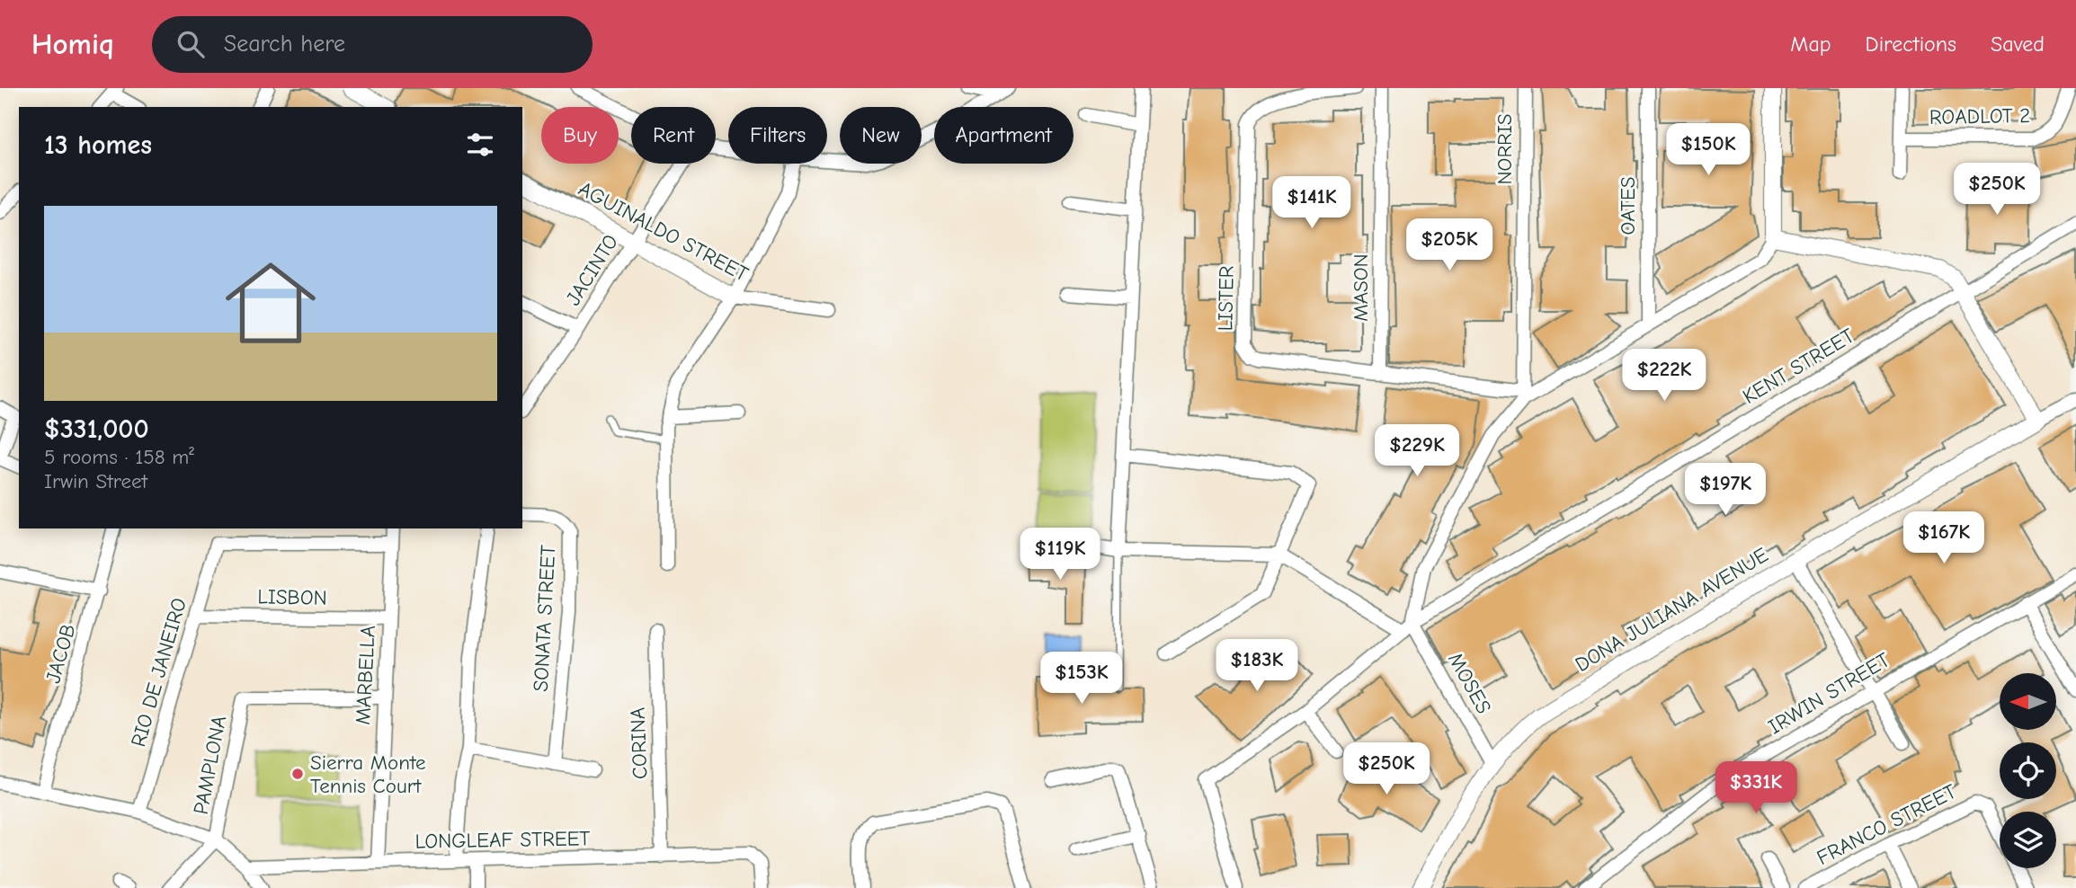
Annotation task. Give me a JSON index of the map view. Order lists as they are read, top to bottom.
{
  "streets": {
    "street": [
      "ROADLOT 2",
      "NORRIS",
      "OATES",
      "AGUINALDO STREET",
      "JACINTO",
      "MASON",
      "LISTER",
      "KENT STREET",
      "LISBON",
      "DONA JULIANA AVENUE",
      "SONATA STREET",
      "JACOB",
      "RIO DE JANEIRO",
      "MARBELLA",
      "MOSES",
      "IRWIN STREET",
      "CORINA",
      "PAMPLONA",
      "FRANCO STREET",
      "LONGLEAF STREET"
    ]
  },
  "crossings": [
    ["NORRIS", "LISTER"],
    ["AGUINALDO STREET", "JACINTO"],
    ["MASON", "LISTER"],
    ["KENT STREET", "MOSES"],
    ["LISBON", "RIO DE JANEIRO"],
    ["LISBON", "MARBELLA"],
    ["DONA JULIANA AVENUE", "MOSES"],
    ["RIO DE JANEIRO", "MARBELLA"],
    ["MARBELLA", "PAMPLONA"],
    ["MARBELLA", "LONGLEAF STREET"],
    ["CORINA", "LONGLEAF STREET"]
  ],
  "places": ["Sierra Monte Tennis Court"],
  "north": "left",
  "page": {
    "header": "Homiq",
    "search": "Search here",
    "nav": ["Map", "Directions", "Saved"],
    "chip": [
      "Buy",
      "Rent",
      "Filters",
      "New",
      "Apartment"
    ],
    "heading": "13 homes",
    "price": [
      "$150K",
      "$250K",
      "$141K",
      "$205K",
      "$222K",
      "$229K",
      "$197K",
      "$167K",
      "$119K",
      "$183K",
      "$153K",
      "$250K",
      "$331K"
    ],
    "list": [
      {
        "name": "$331,000",
        "note": "5 rooms · 158 m² · Irwin Street"
      }
    ]
  }
}
